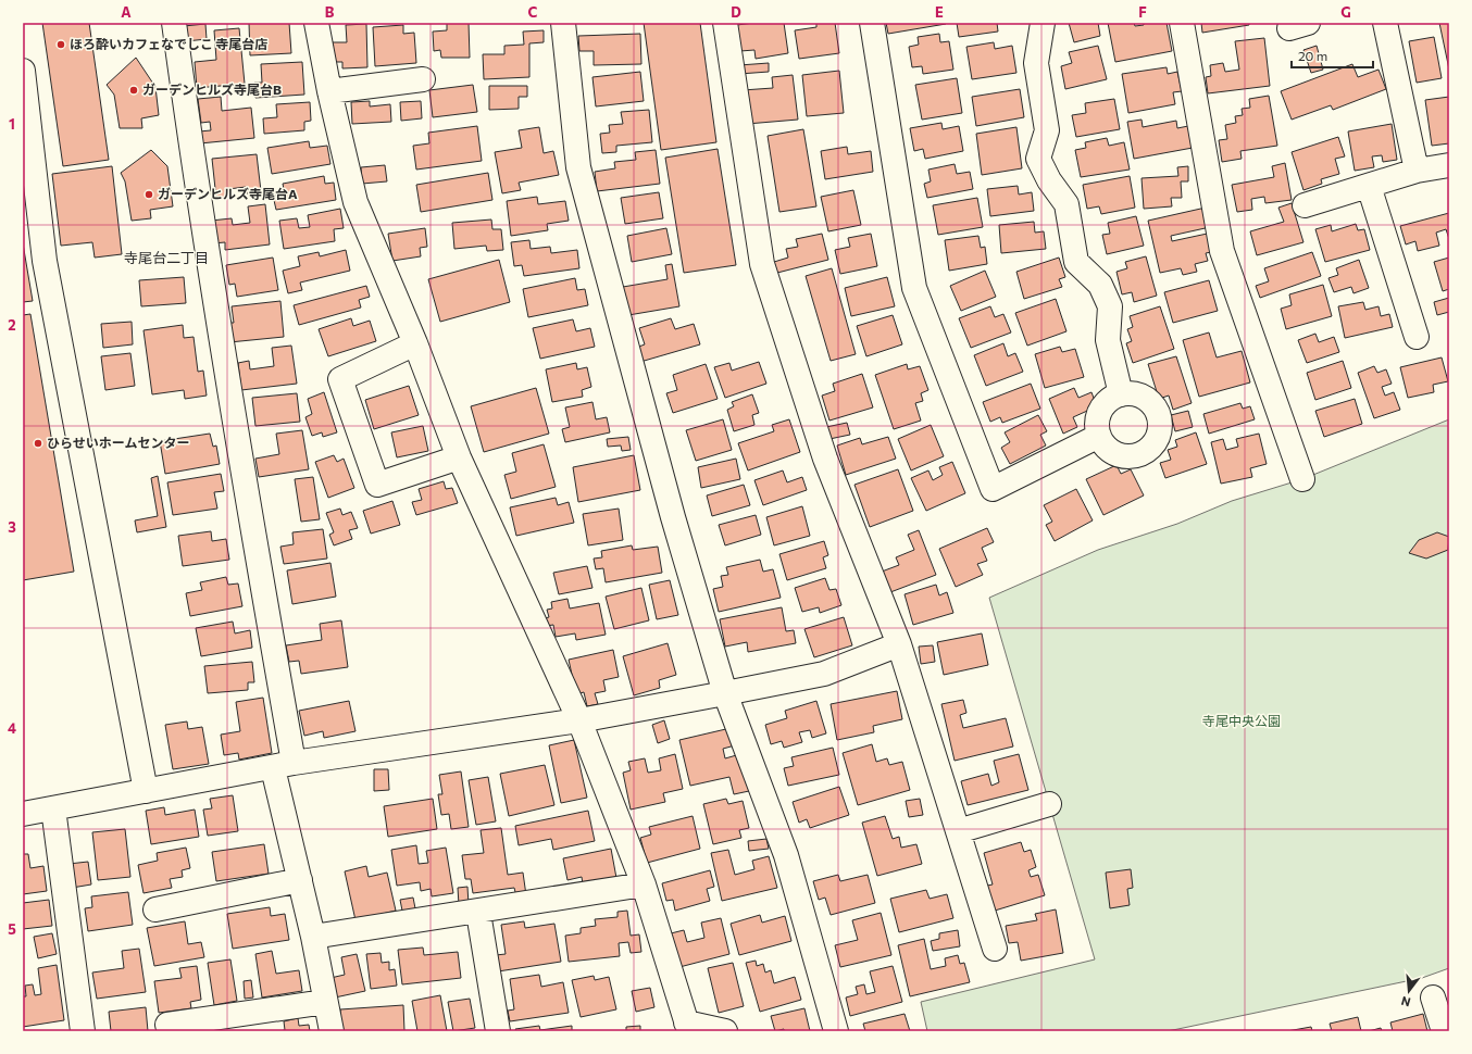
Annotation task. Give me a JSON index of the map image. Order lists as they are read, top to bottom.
{
  "districts": ["寺尾台二丁目"],
  "parks": ["寺尾中央公園"],
  "places": [
    "ほろ酔いカフェなでしこ 寺尾台店",
    "ガーデンヒルズ寺尾台B",
    "ガーデンヒルズ寺尾台A",
    "ひらせいホームセンター"
  ],
  "scale_bar": "20 m",
  "north": "bottom",
  "grid": {
    "columns": [
      "A",
      "B",
      "C",
      "D",
      "E",
      "F",
      "G"
    ],
    "rows": [
      "1",
      "2",
      "3",
      "4",
      "5"
    ]
  }
}
